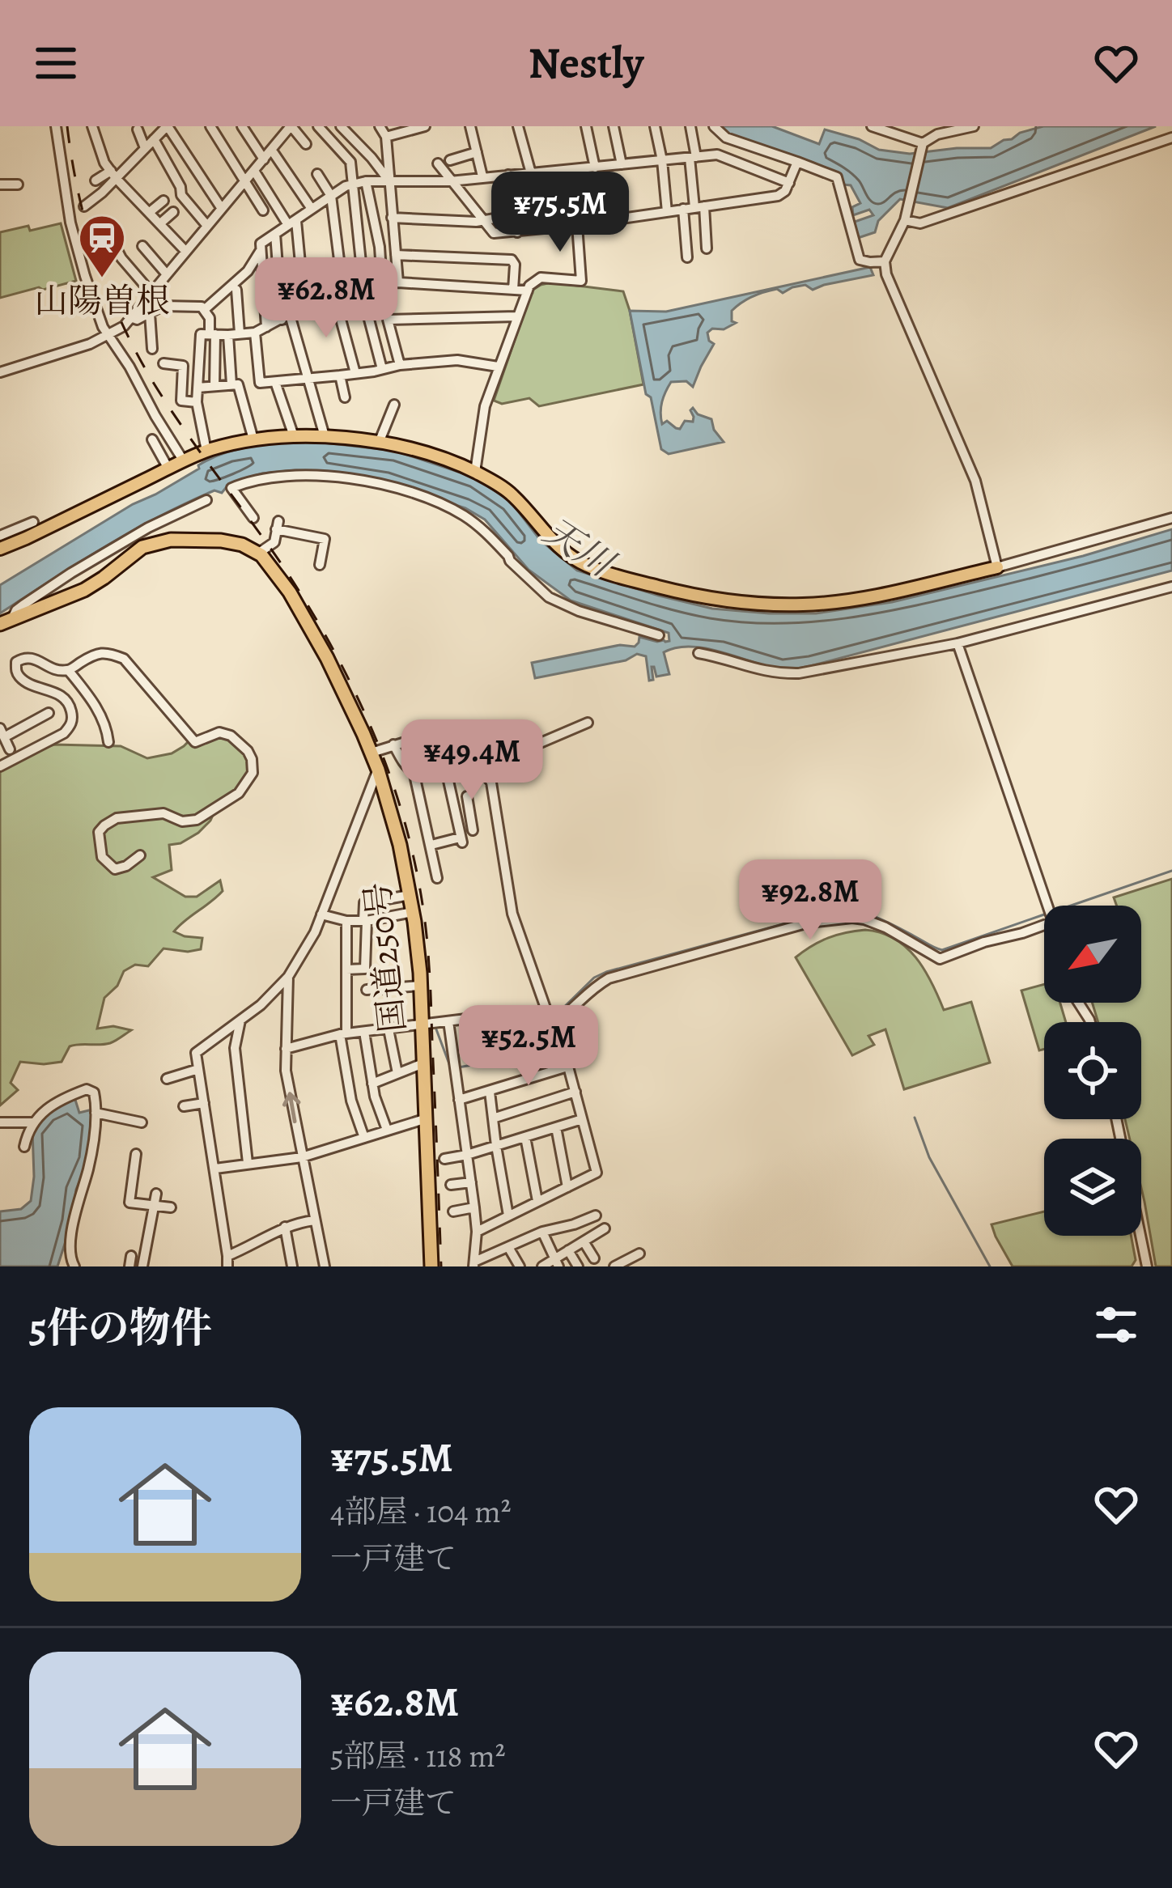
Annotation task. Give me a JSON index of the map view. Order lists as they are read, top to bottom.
{
  "streets": {
    "highway": ["国道250号"]
  },
  "water": ["天川"],
  "places": {
    "station": ["山陽曽根"]
  },
  "north": "bottom left",
  "page": {
    "header": "Nestly",
    "price": [
      "¥75.5M",
      "¥62.8M",
      "¥49.4M",
      "¥92.8M",
      "¥52.5M"
    ],
    "heading": "5件の物件",
    "list": [
      {
        "name": "¥75.5M",
        "note": "4部屋 · 104 m² · 一戸建て"
      },
      {
        "name": "¥62.8M",
        "note": "5部屋 · 118 m² · 一戸建て"
      }
    ]
  }
}
